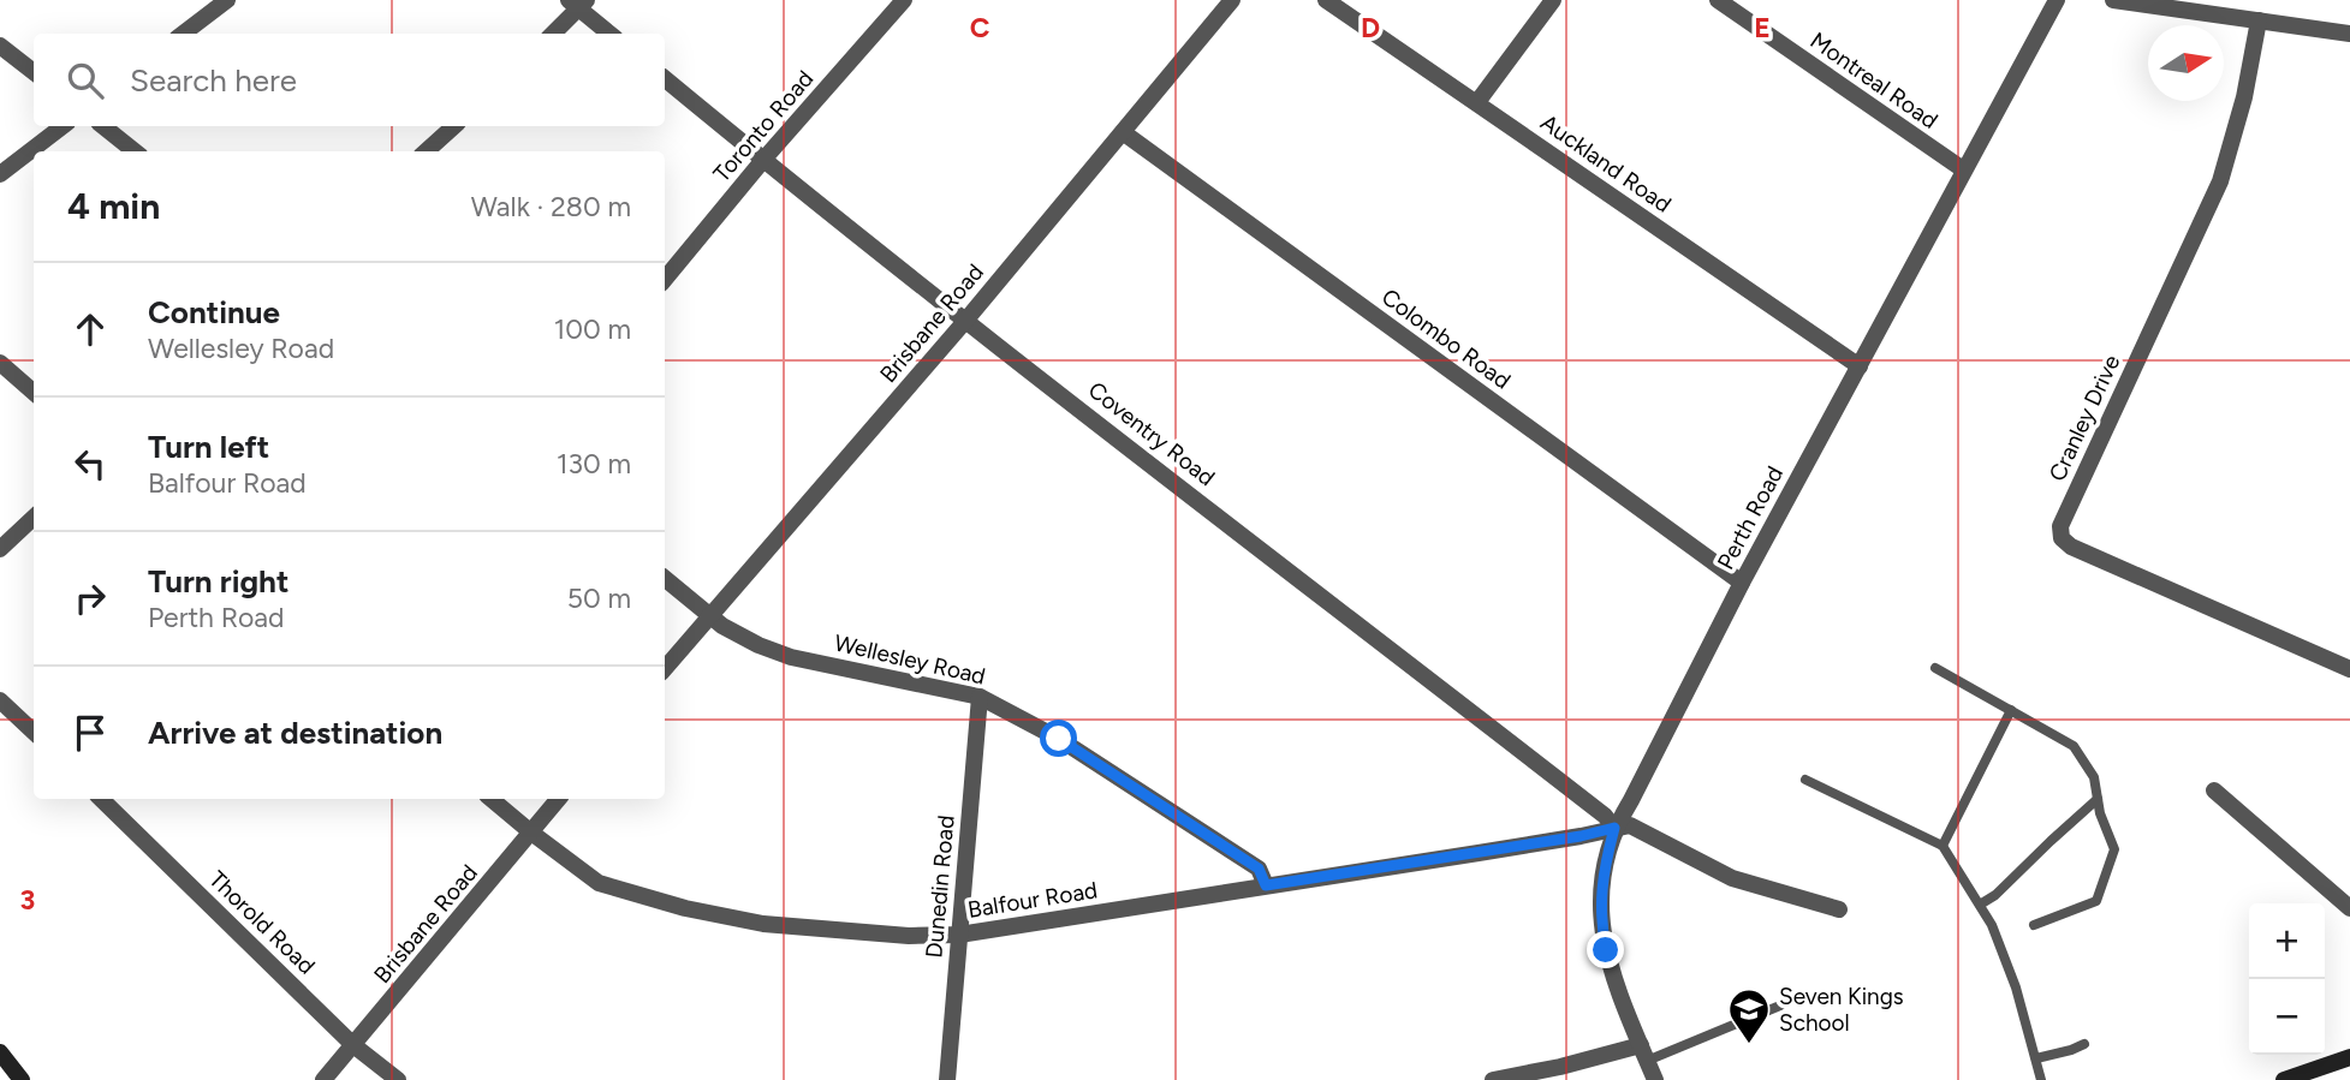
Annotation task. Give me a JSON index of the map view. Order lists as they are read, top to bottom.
{
  "streets": {
    "street": [
      "Montreal Road",
      "Toronto Road",
      "Auckland Road",
      "Brisbane Road",
      "Colombo Road",
      "Cranley Drive",
      "Coventry Road",
      "Perth Road",
      "Wellesley Road",
      "Dunedin Road",
      "Balfour Road",
      "Thorold Road"
    ]
  },
  "crossings": [
    ["Montreal Road", "Perth Road"],
    ["Toronto Road", "Coventry Road"],
    ["Auckland Road", "Perth Road"],
    ["Brisbane Road", "Colombo Road"],
    ["Brisbane Road", "Coventry Road"],
    ["Brisbane Road", "Wellesley Road"],
    ["Brisbane Road", "Balfour Road"],
    ["Brisbane Road", "Thorold Road"],
    ["Colombo Road", "Perth Road"],
    ["Coventry Road", "Perth Road"],
    ["Coventry Road", "Balfour Road"],
    ["Perth Road", "Balfour Road"],
    ["Wellesley Road", "Dunedin Road"],
    ["Wellesley Road", "Balfour Road"],
    ["Dunedin Road", "Balfour Road"]
  ],
  "places": {
    "school or university": ["Seven Kings School"]
  },
  "north": "right",
  "page": {
    "search": "Search here",
    "heading": ["4 min", "Walk · 280 m"],
    "list": [
      ["Continue", "Wellesley Road", "100 m"],
      ["Turn left", "Balfour Road", "130 m"],
      ["Turn right", "Perth Road", "50 m"],
      "Arrive at destination"
    ],
    "map_buttons": ["+", "−"]
  },
  "grid": {
    "columns": ["C", "D", "E"],
    "rows": ["3"]
  }
}
